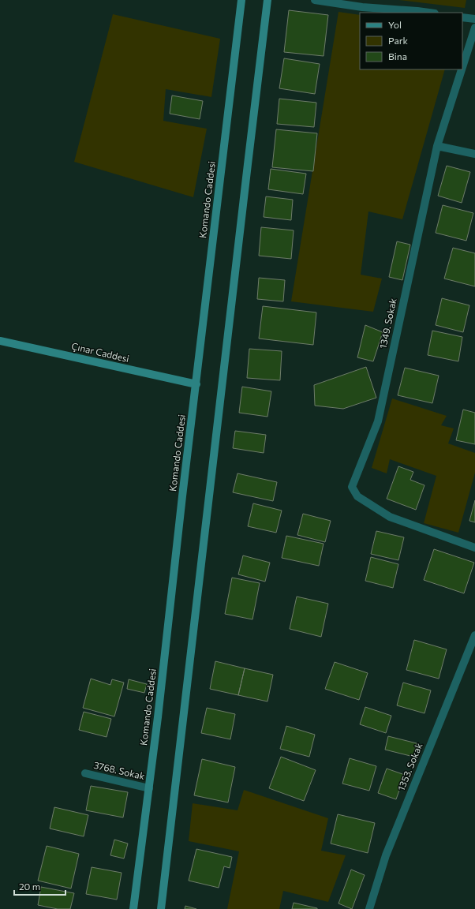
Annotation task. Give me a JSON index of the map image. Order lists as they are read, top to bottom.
{
  "streets": {
    "main road": ["Komando Caddesi", "Çınar Caddesi"],
    "street": ["1349. Sokak", "1353. Sokak", "3768. Sokak"]
  },
  "crossings": [
    ["Komando Caddesi", "Çınar Caddesi"],
    ["Komando Caddesi", "3768. Sokak"]
  ],
  "legend": ["Yol", "Park", "Bina"],
  "scale_bar": "20 m"
}
